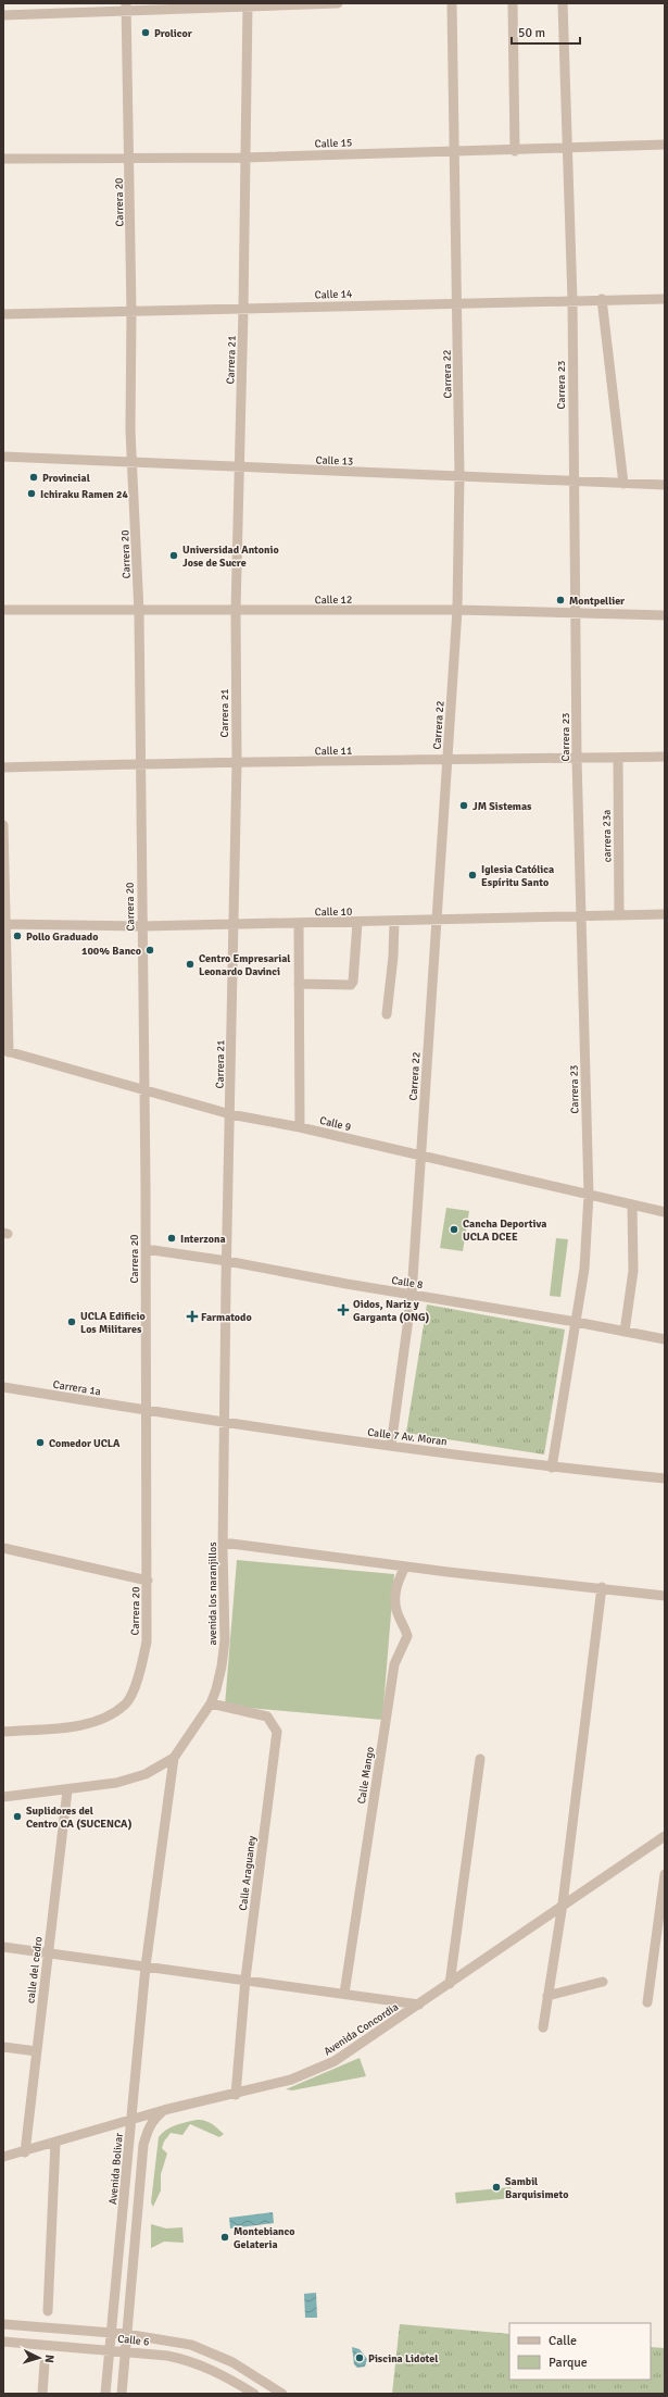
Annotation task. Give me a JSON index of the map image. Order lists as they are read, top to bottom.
{
  "streets": {
    "street": [
      "Calle 15",
      "Carrera 20",
      "Calle 14",
      "Carrera 21",
      "Carrera 22",
      "Carrera 23",
      "Calle 13",
      "Calle 12",
      "Calle 11",
      "carrera 23a",
      "Calle 10",
      "Calle 9",
      "Calle 8",
      "Carrera 1a",
      "Calle 7 Av. Moran",
      "avenida los naranjillos",
      "Calle Mango",
      "Calle Araguaney",
      "calle del cedro",
      "Avenida Concordia",
      "Avenida Bolivar",
      "Calle 6"
    ]
  },
  "crossings": [
    ["Calle 15", "Carrera 20"],
    ["Calle 15", "Carrera 21"],
    ["Calle 15", "Carrera 22"],
    ["Calle 15", "Carrera 23"],
    ["Carrera 20", "Calle 14"],
    ["Carrera 20", "Calle 13"],
    ["Carrera 20", "Calle 12"],
    ["Carrera 20", "Calle 11"],
    ["Carrera 20", "Calle 10"],
    ["Carrera 20", "Calle 9"],
    ["Carrera 20", "Calle 8"],
    ["Carrera 20", "Carrera 1a"],
    ["Carrera 20", "Calle 7 Av. Moran"],
    ["Calle 14", "Carrera 21"],
    ["Calle 14", "Carrera 22"],
    ["Calle 14", "Carrera 23"],
    ["Carrera 21", "Calle 13"],
    ["Carrera 21", "Calle 12"],
    ["Carrera 21", "Calle 11"],
    ["Carrera 21", "Calle 10"],
    ["Carrera 21", "Calle 9"],
    ["Carrera 21", "Calle 8"],
    ["Carrera 21", "Calle 7 Av. Moran"],
    ["Carrera 21", "avenida los naranjillos"],
    ["Carrera 22", "Calle 13"],
    ["Carrera 22", "Calle 12"],
    ["Carrera 22", "Calle 11"],
    ["Carrera 22", "Calle 10"],
    ["Carrera 22", "Calle 9"],
    ["Carrera 22", "Calle 8"],
    ["Carrera 22", "Calle 7 Av. Moran"],
    ["Carrera 23", "Calle 13"],
    ["Carrera 23", "Calle 12"],
    ["Carrera 23", "Calle 11"],
    ["Carrera 23", "Calle 10"],
    ["Carrera 23", "Calle 9"],
    ["Carrera 23", "Calle 8"],
    ["Carrera 23", "Calle 7 Av. Moran"],
    ["Calle 11", "carrera 23a"],
    ["carrera 23a", "Calle 10"],
    ["Carrera 1a", "Calle 7 Av. Moran"],
    ["Calle 7 Av. Moran", "avenida los naranjillos"],
    ["avenida los naranjillos", "Calle Araguaney"],
    ["avenida los naranjillos", "calle del cedro"],
    ["Calle Araguaney", "Avenida Concordia"],
    ["calle del cedro", "Avenida Concordia"],
    ["Avenida Concordia", "Avenida Bolivar"],
    ["Avenida Bolivar", "Calle 6"]
  ],
  "places": {
    "other": [
      "Prolicor",
      "Provincial",
      "Ichiraku Ramen 24",
      "Universidad Antonio Jose de Sucre",
      "Montpellier",
      "JM Sistemas",
      "Iglesia Católica Espíritu Santo",
      "Pollo Graduado",
      "100% Banco",
      "Centro Empresarial Leonardo Davinci",
      "Cancha Deportiva UCLA DCEE",
      "Interzona",
      "UCLA Edificio Los Militares",
      "Comedor UCLA",
      "Suplidores del Centro CA (SUCENCA)",
      "Sambil Barquisimeto",
      "Montebianco Gelateria",
      "Piscina Lidotel"
    ],
    "health": ["Oidos, Nariz y Garganta (ONG)", "Farmatodo"]
  },
  "legend": ["Calle", "Parque"],
  "scale_bar": "50 m",
  "north": "right"
}
